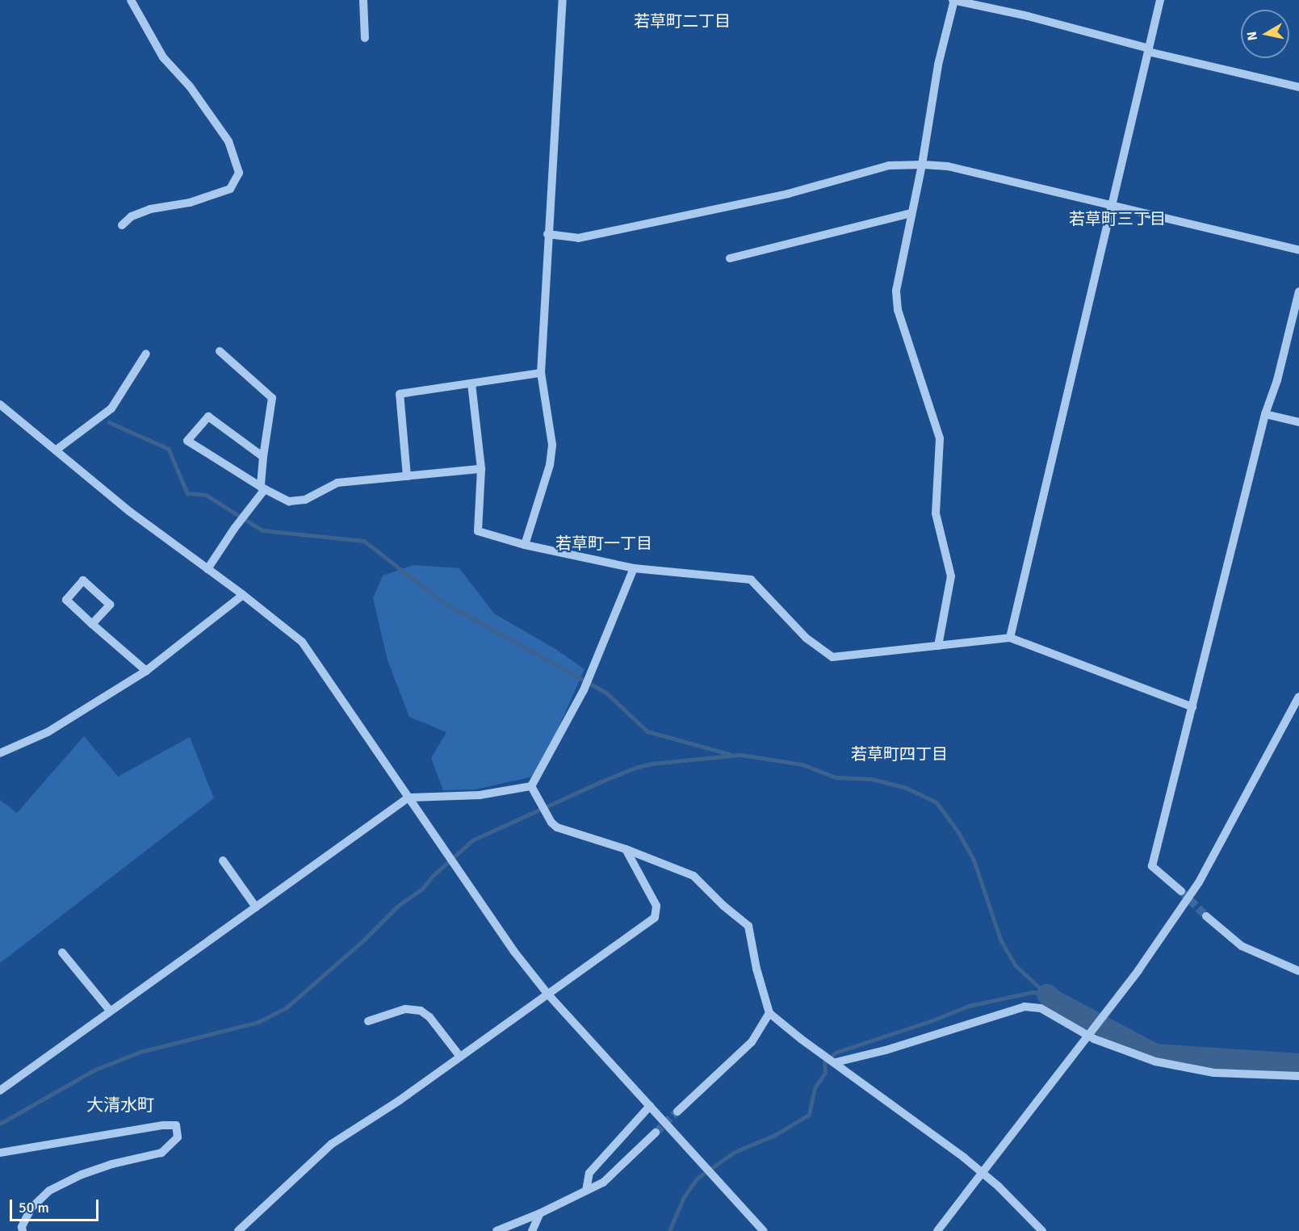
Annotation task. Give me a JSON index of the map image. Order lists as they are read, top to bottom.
{
  "districts": [
    "若草町二丁目",
    "若草町三丁目",
    "若草町一丁目",
    "若草町四丁目",
    "大清水町"
  ],
  "scale_bar": "50 m",
  "north": "left"
}
